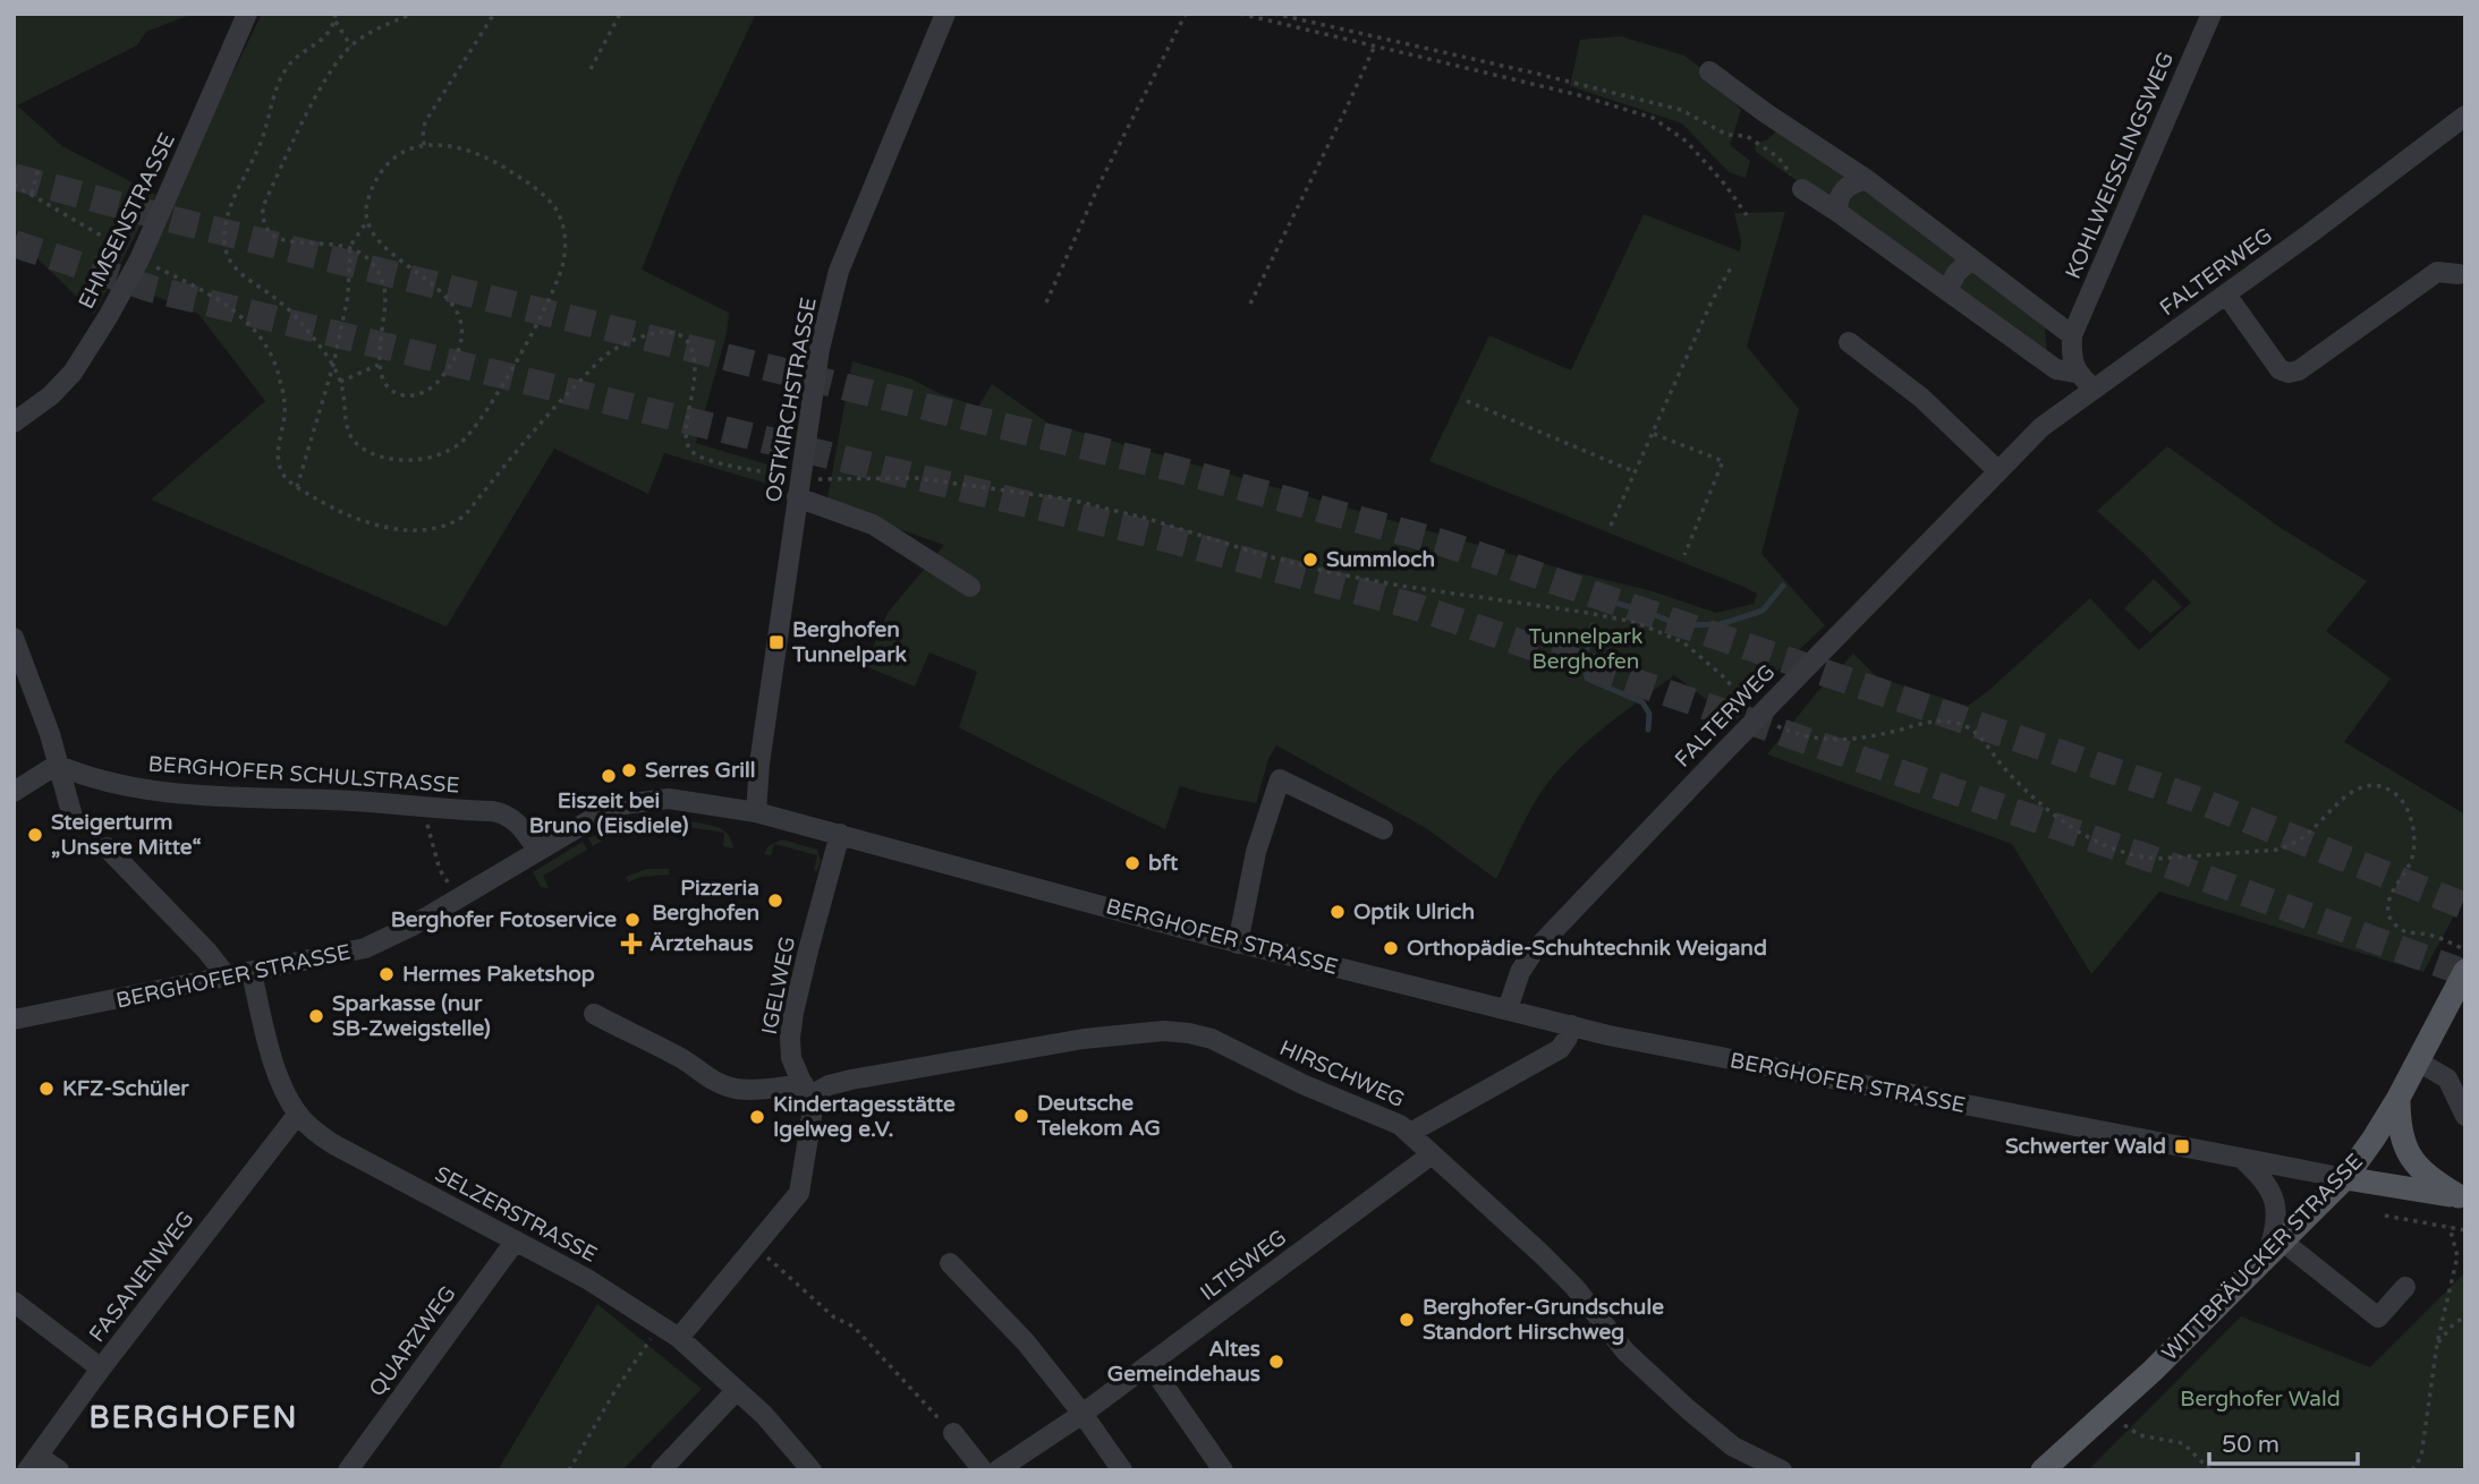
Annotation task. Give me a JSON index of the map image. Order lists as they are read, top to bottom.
{
  "streets": {
    "main road": ["BERGHOFER STRASSE", "WITTBRÄUCKER STRASSE"],
    "street": [
      "KOHLWEISSLINGSWEG",
      "EHMSENSTRASSE",
      "FALTERWEG",
      "OSTKIRCHSTRASSE",
      "BERGHOFER SCHULSTRASSE",
      "IGELWEG",
      "HIRSCHWEG",
      "SELZERSTRASSE",
      "ILTISWEG",
      "FASANENWEG",
      "QUARZWEG"
    ]
  },
  "crossings": [
    ["FALTERWEG", "BERGHOFER STRASSE"],
    ["OSTKIRCHSTRASSE", "BERGHOFER STRASSE"],
    ["BERGHOFER SCHULSTRASSE", "BERGHOFER STRASSE"],
    ["BERGHOFER STRASSE", "IGELWEG"],
    ["BERGHOFER STRASSE", "SELZERSTRASSE"],
    ["BERGHOFER STRASSE", "WITTBRÄUCKER STRASSE"],
    ["IGELWEG", "HIRSCHWEG"],
    ["IGELWEG", "SELZERSTRASSE"],
    ["HIRSCHWEG", "ILTISWEG"],
    ["SELZERSTRASSE", "FASANENWEG"],
    ["SELZERSTRASSE", "QUARZWEG"]
  ],
  "districts": ["BERGHOFEN"],
  "parks": ["Tunnelpark Berghofen", "Berghofer Wald"],
  "places": {
    "other": [
      "Summloch",
      "Serres Grill",
      "Eiszeit bei Bruno (Eisdiele)",
      "Steigerturm „Unsere Mitte“",
      "bft",
      "Pizzeria Berghofen",
      "Optik Ulrich",
      "Berghofer Fotoservice",
      "Orthopädie-Schuhtechnik Weigand",
      "Hermes Paketshop",
      "Sparkasse (nur SB-Zweigstelle)",
      "KFZ-Schüler",
      "Deutsche Telekom AG",
      "Kindertagesstätte Igelweg e.V.",
      "Berghofer-Grundschule Standort Hirschweg",
      "Altes Gemeindehaus"
    ],
    "transit": ["Berghofen Tunnelpark", "Schwerter Wald"],
    "health": ["Ärztehaus"]
  },
  "scale_bar": "50 m"
}
